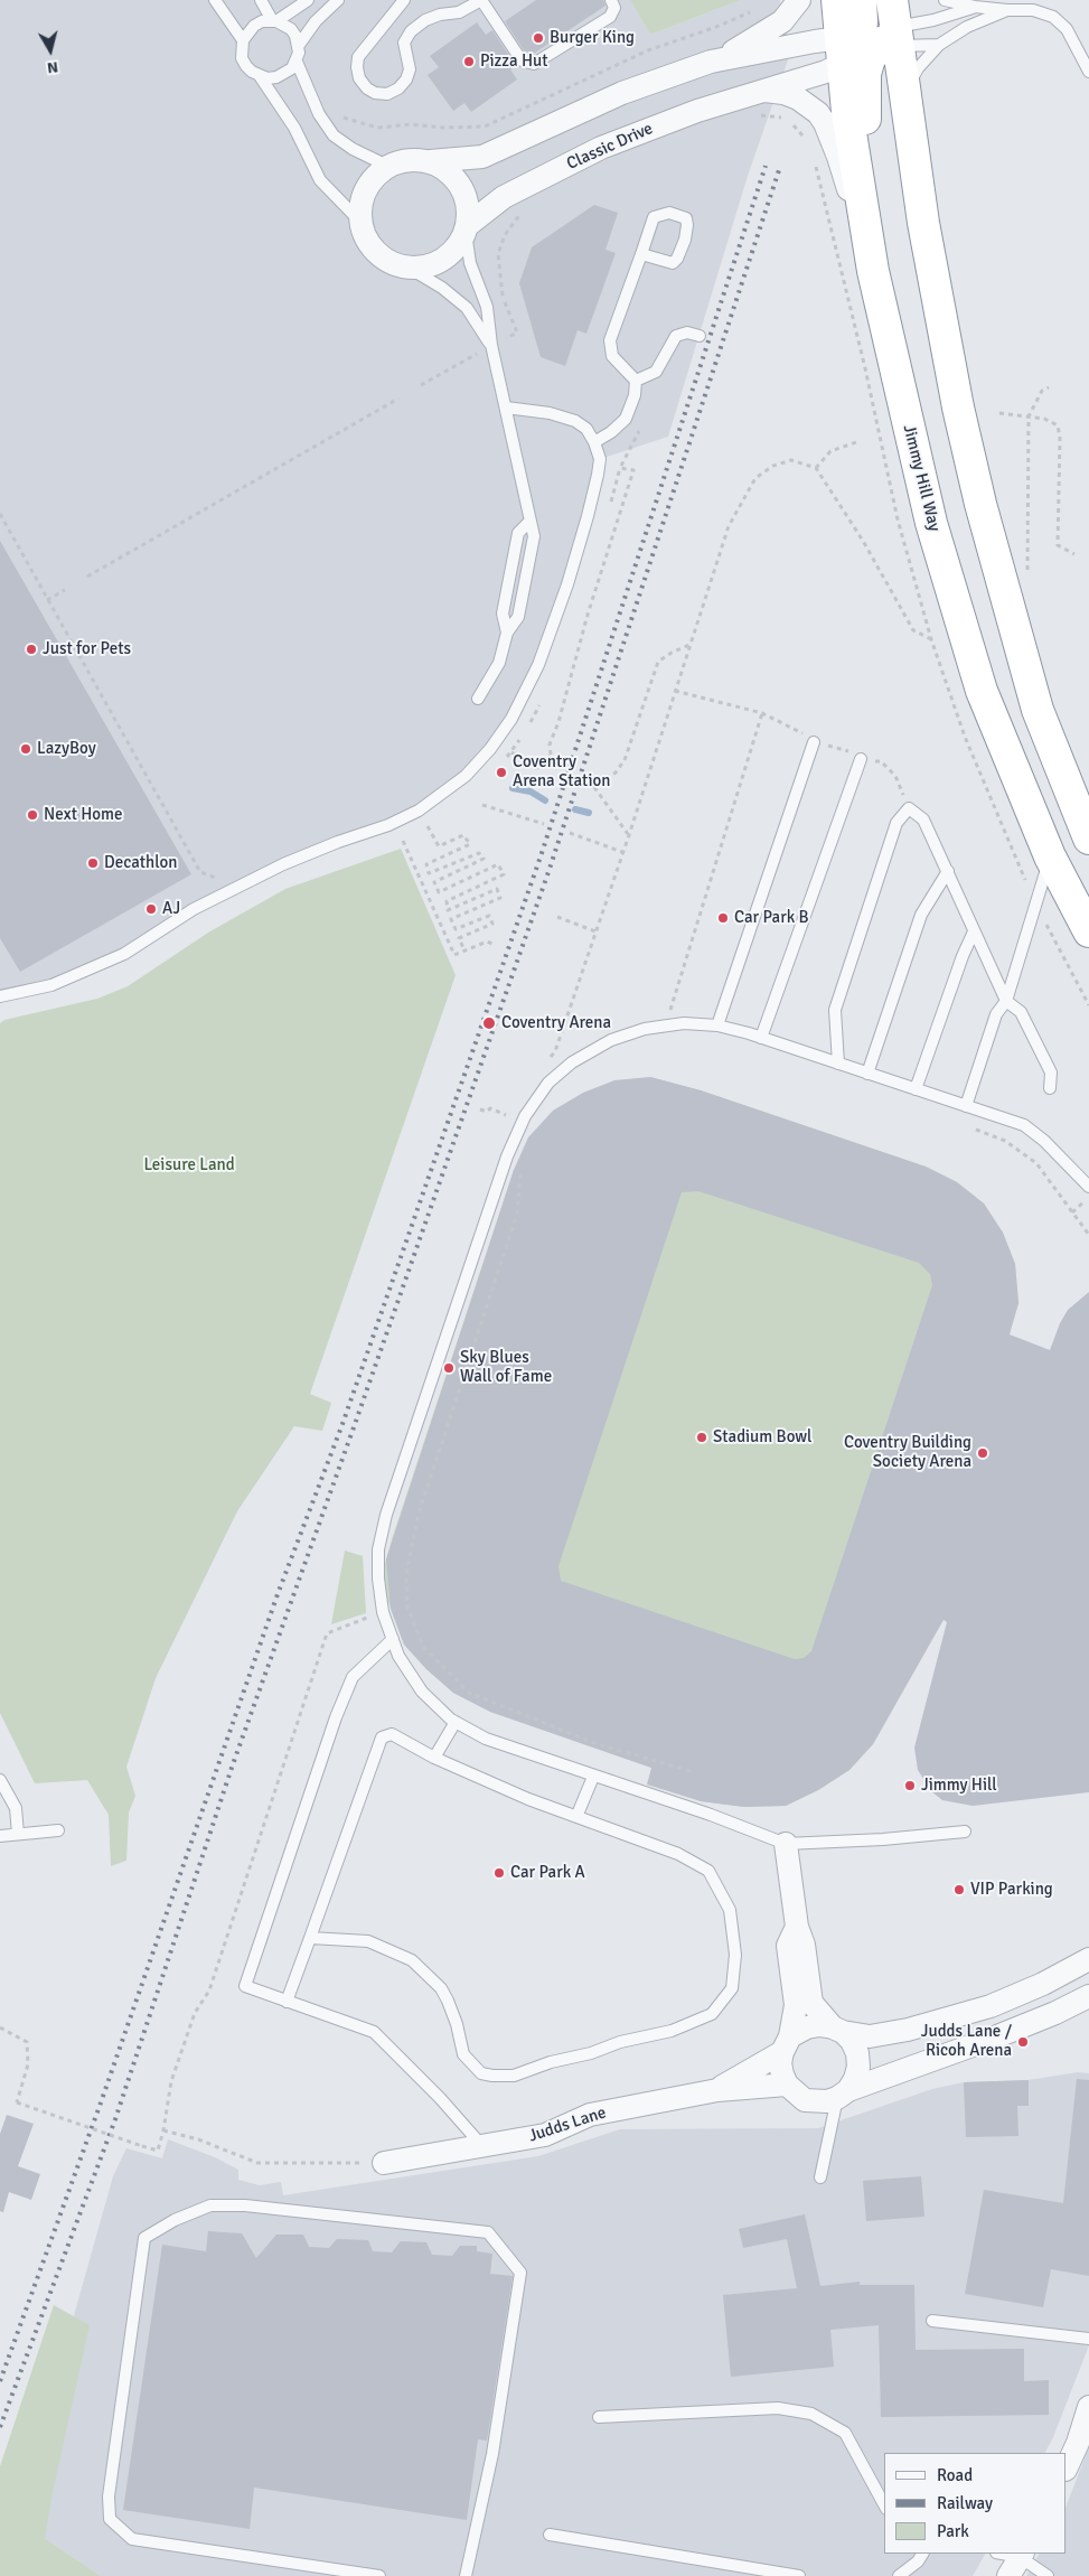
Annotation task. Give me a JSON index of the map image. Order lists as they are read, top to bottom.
{
  "streets": {
    "highway": ["Jimmy Hill Way"],
    "street": ["Classic Drive", "Judds Lane"]
  },
  "crossings": [
    ["Classic Drive", "Jimmy Hill Way"]
  ],
  "parks": ["Leisure Land"],
  "places": [
    "Burger King",
    "Pizza Hut",
    "Just for Pets",
    "LazyBoy",
    "Coventry Arena Station",
    "Next Home",
    "Decathlon",
    "AJ",
    "Car Park B",
    "Coventry Arena",
    "Sky Blues Wall of Fame",
    "Stadium Bowl",
    "Coventry Building Society Arena",
    "Jimmy Hill",
    "Car Park A",
    "VIP Parking",
    "Judds Lane / Ricoh Arena"
  ],
  "legend": ["Road", "Railway", "Park"],
  "north": "bottom"
}
